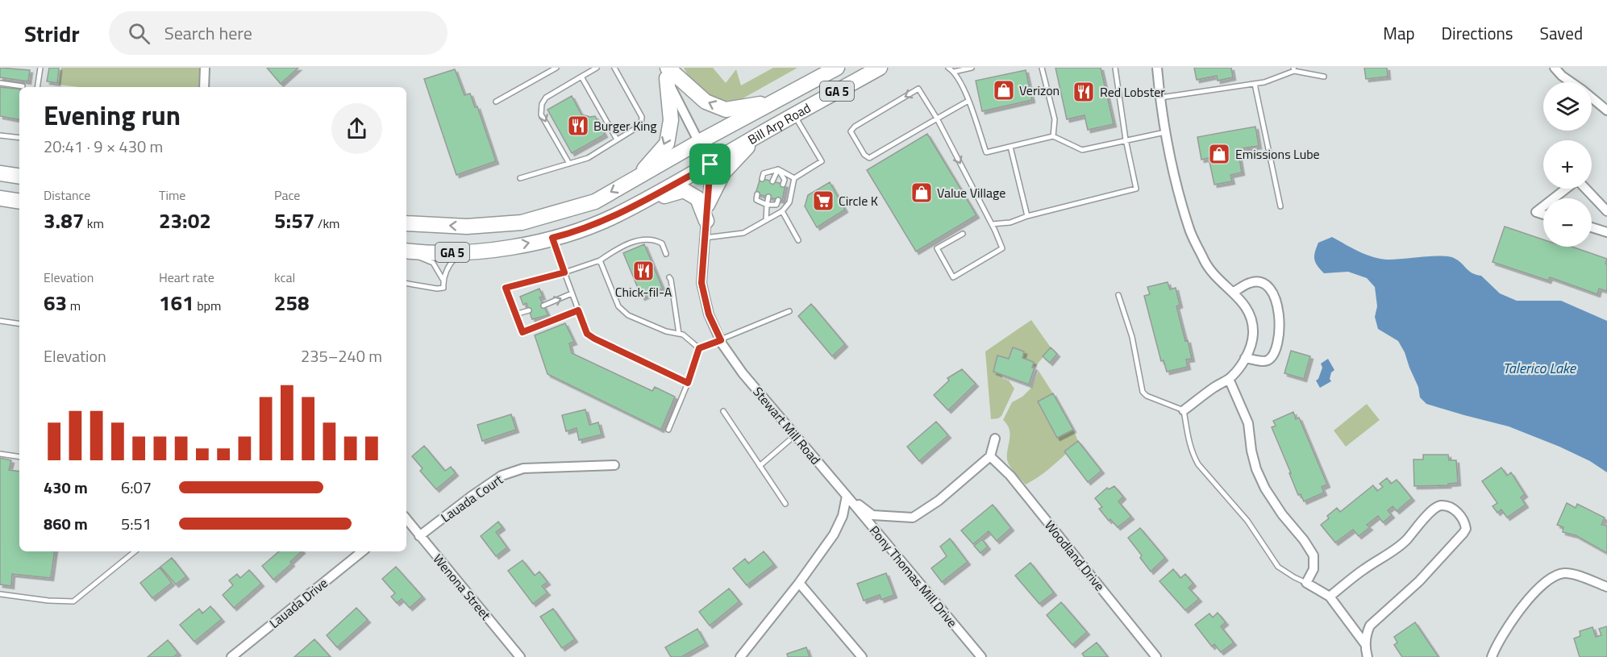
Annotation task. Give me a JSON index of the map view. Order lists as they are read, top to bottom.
{
  "streets": {
    "main road": ["GA 5", "Bill Arp Road"],
    "street": [
      "Stewart Mill Road",
      "Lauada Court",
      "Woodland Drive",
      "Pony Thomas Mill Drive",
      "Wenona Street",
      "Lauada Drive"
    ]
  },
  "crossings": [
    ["Bill Arp Road", "Stewart Mill Road"],
    ["Stewart Mill Road", "Pony Thomas Mill Drive"],
    ["Lauada Court", "Wenona Street"]
  ],
  "water": ["Talerico Lake"],
  "places": {
    "shop": ["Verizon", "Emissions Lube", "Value Village"],
    "restaurant": ["Red Lobster", "Burger King", "Chick-fil-A"],
    "supermarket": ["Circle K"]
  },
  "page": {
    "header": "Stridr",
    "search": "Search here",
    "nav": ["Map", "Directions", "Saved"],
    "map_buttons": ["+", "−"],
    "heading": ["Evening run", "20:41 · 9 × 430 m"],
    "stats": [
      ["Distance", "3.87 km"],
      ["Time", "23:02"],
      ["Pace", "5:57 /km"],
      ["Elevation", "63 m"],
      ["Heart rate", "161 bpm"],
      ["kcal", "258"]
    ],
    "chart": ["Elevation", "235–240 m"],
    "list": [
      {
        "name": "430 m",
        "note": "6:07"
      },
      {
        "name": "860 m",
        "note": "5:51"
      }
    ]
  }
}
